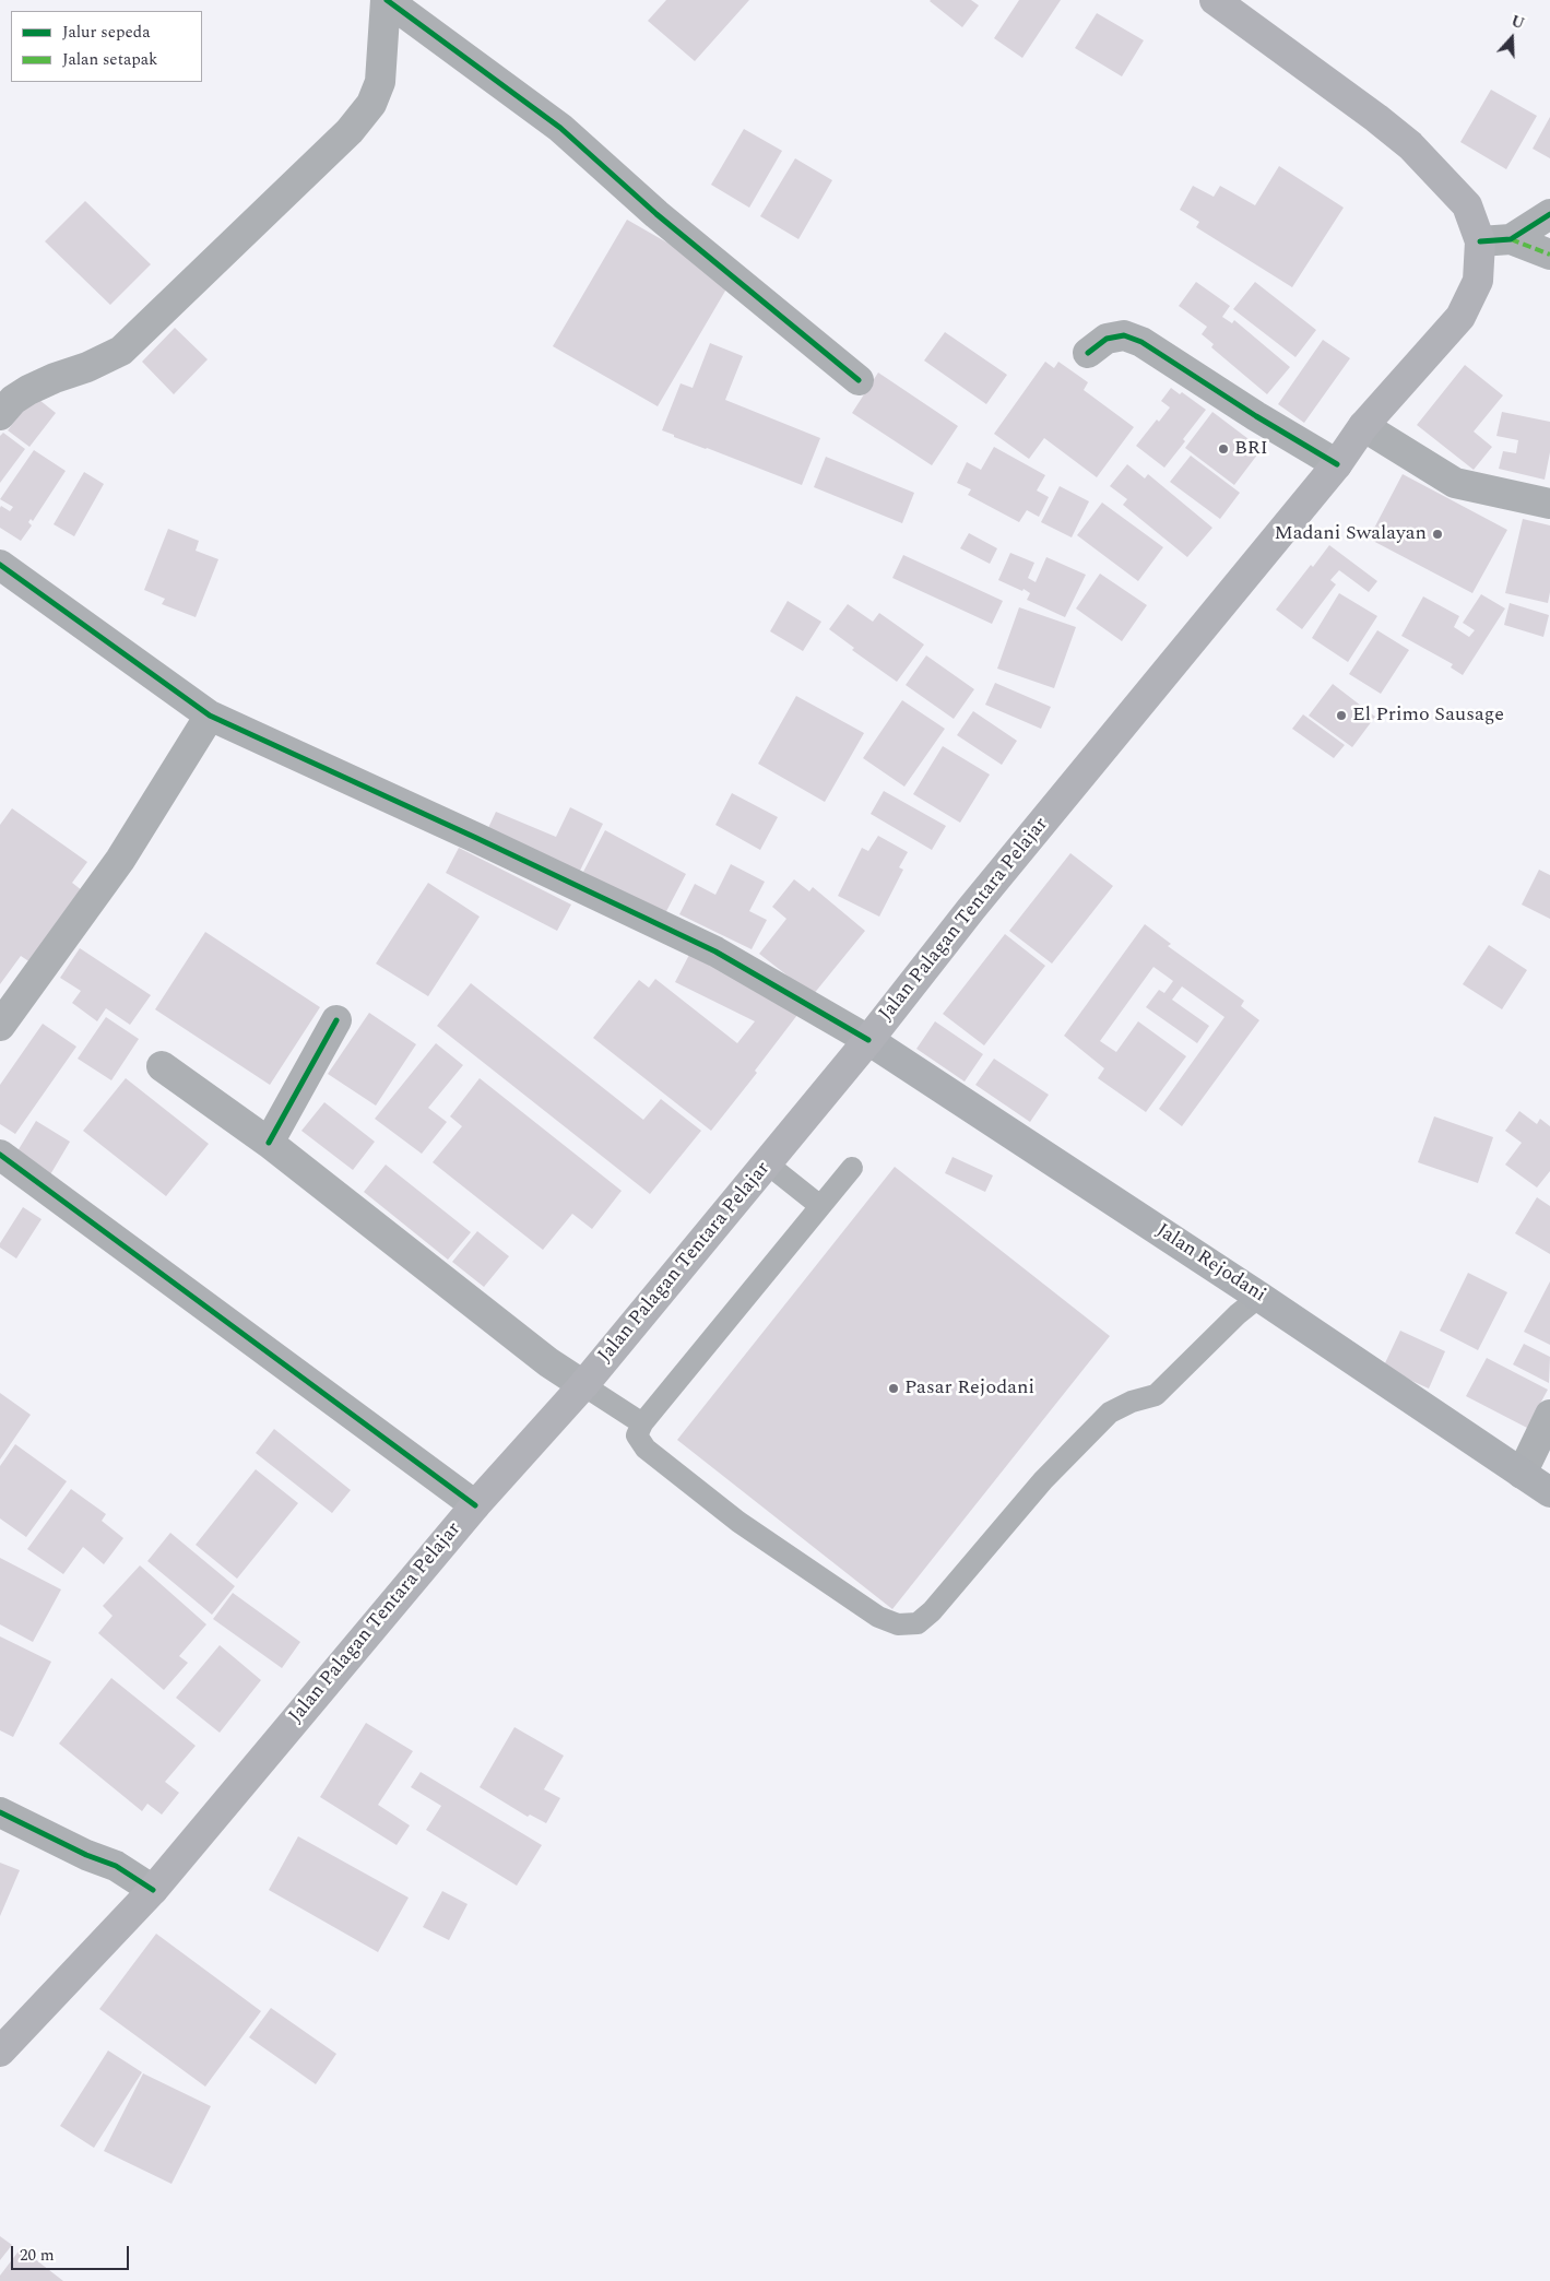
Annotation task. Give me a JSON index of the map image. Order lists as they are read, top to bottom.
{
  "streets": {
    "main road": ["Jalan Palagan Tentara Pelajar", "Jalan Rejodani"]
  },
  "crossings": [
    ["Jalan Palagan Tentara Pelajar", "Jalan Rejodani"]
  ],
  "places": [
    "BRI",
    "Madani Swalayan",
    "El Primo Sausage",
    "Pasar Rejodani"
  ],
  "legend": ["Jalur sepeda", "Jalan setapak"],
  "scale_bar": "20 m",
  "north": "top"
}
